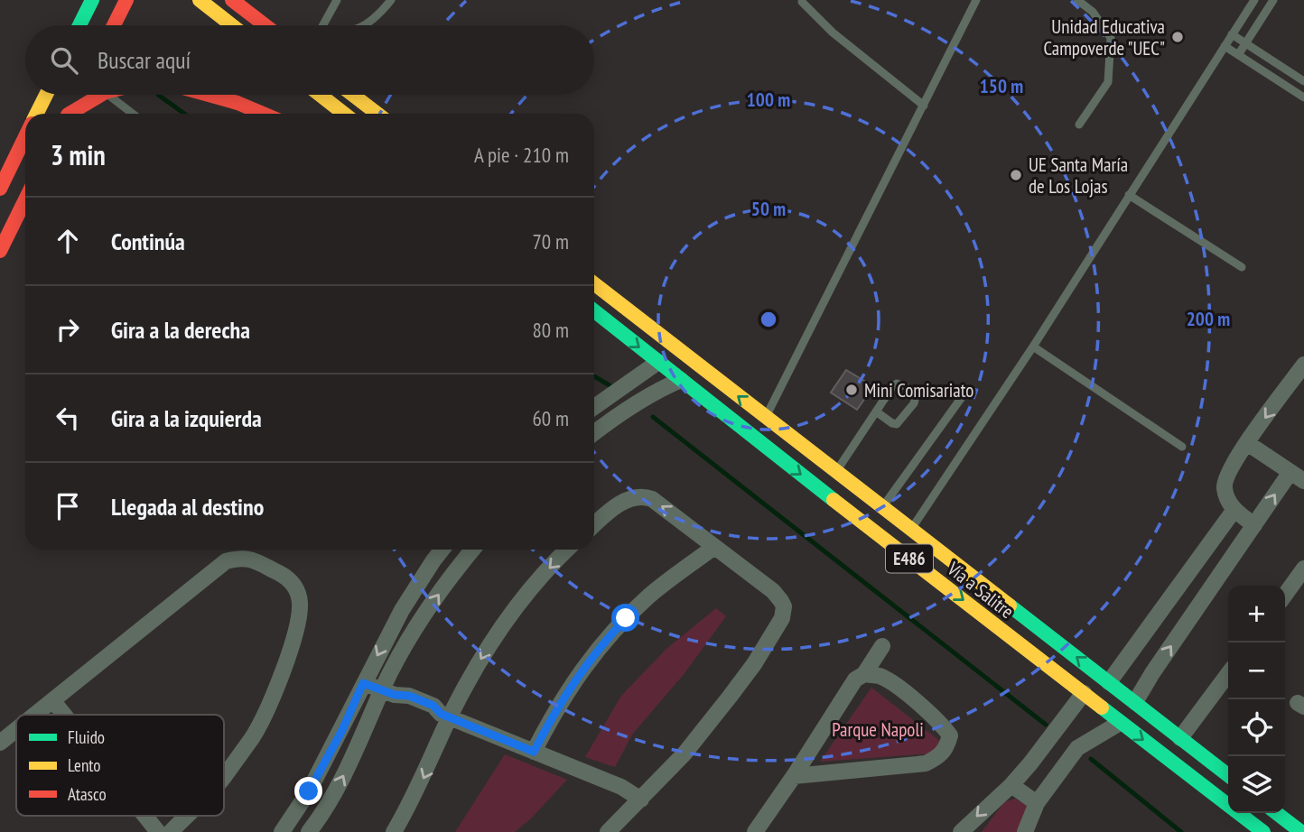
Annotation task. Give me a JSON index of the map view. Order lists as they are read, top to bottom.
{
  "streets": {
    "main road": ["E486", "Vía a Salitre"]
  },
  "parks": ["Parque Napoli"],
  "places": ["Unidad Educativa Campoverde \"UEC\"", "UE Santa María de Los Lojas", "Mini Comisariato"],
  "legend": ["Fluido", "Lento", "Atasco"],
  "page": {
    "search": "Buscar aquí",
    "heading": ["3 min", "A pie · 210 m"],
    "list": [
      ["Continúa", "70 m"],
      ["Gira a la derecha", "80 m"],
      ["Gira a la izquierda", "60 m"],
      "Llegada al destino"
    ],
    "map_buttons": ["+", "−"]
  },
  "rings": [
    "150 m",
    "100 m",
    "50 m",
    "200 m"
  ]
}
